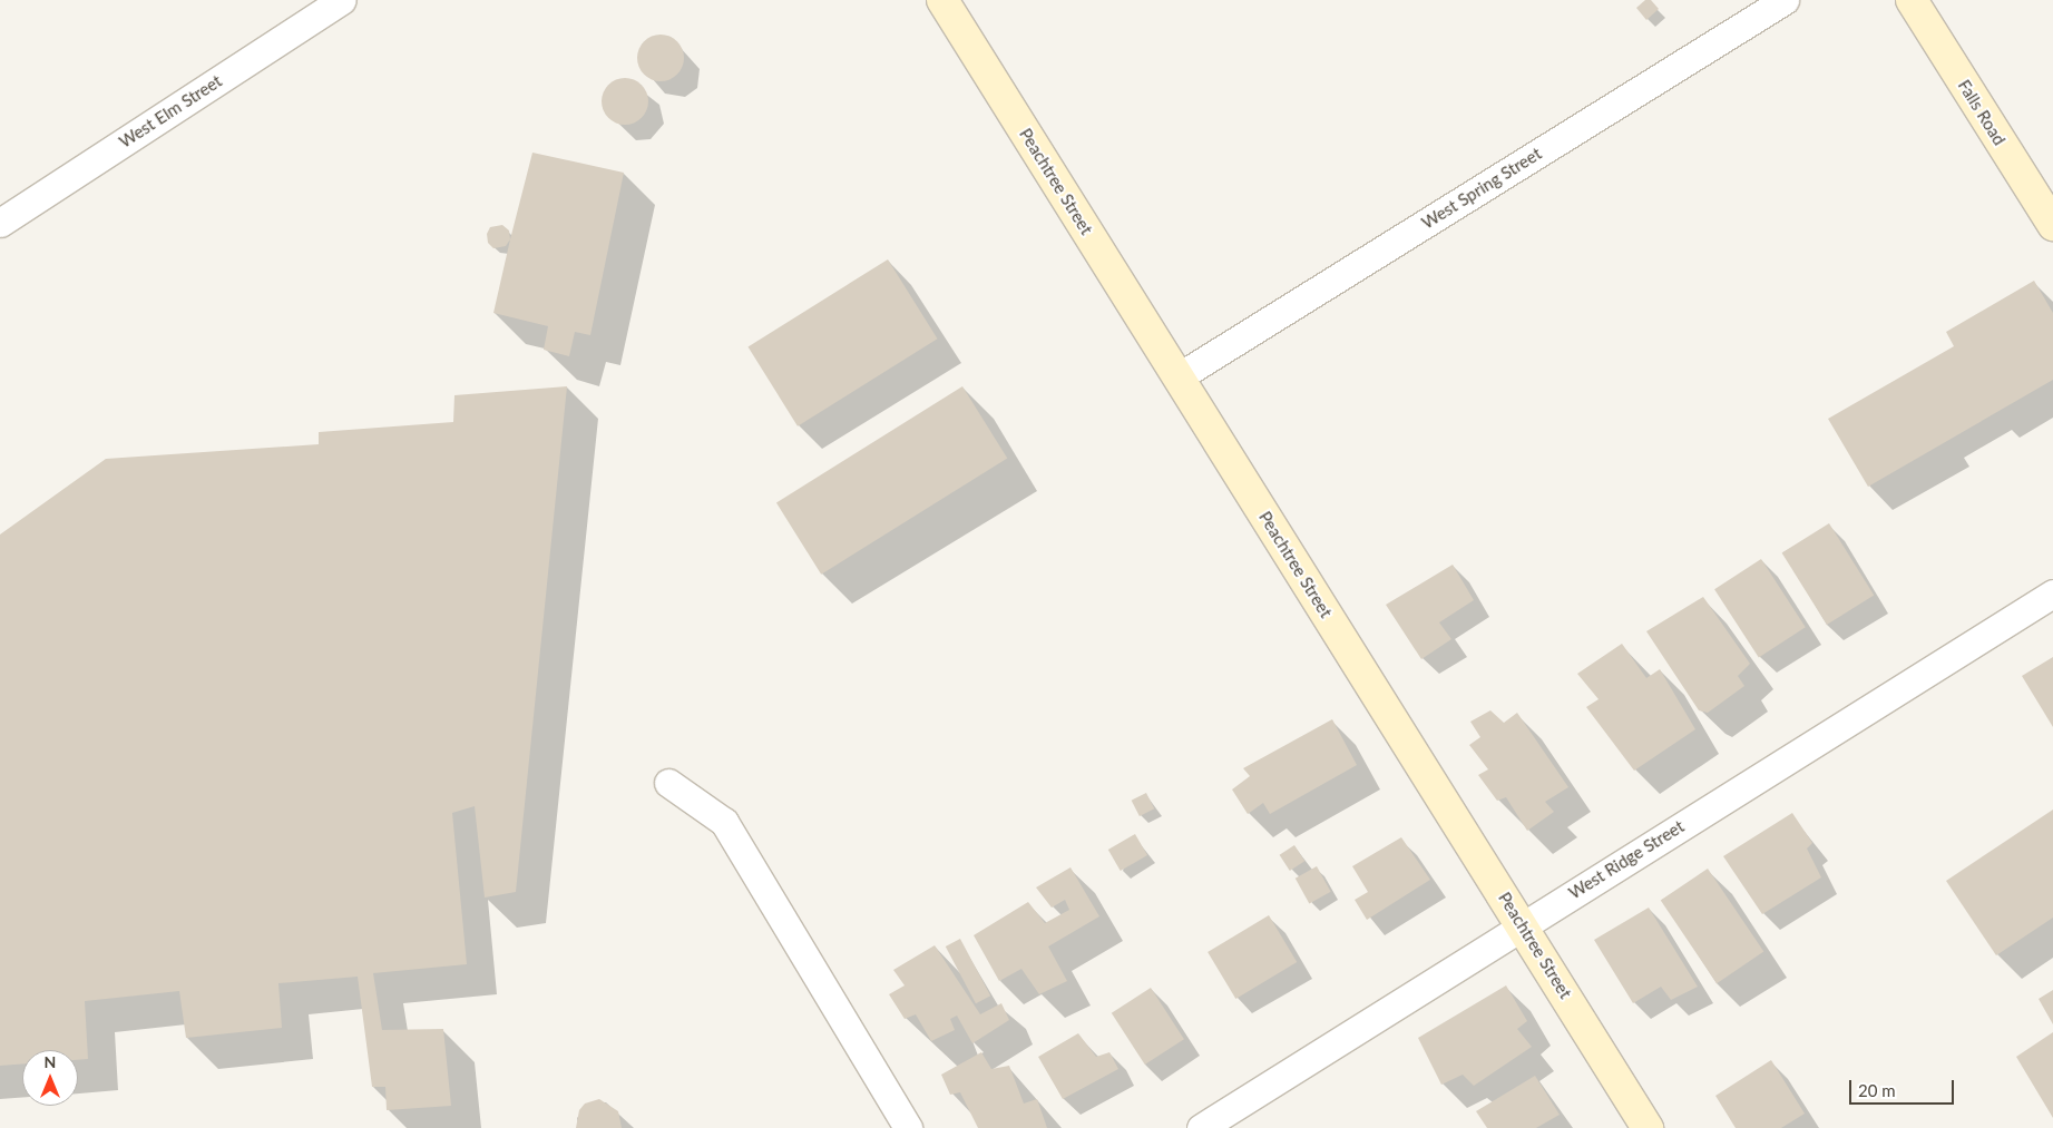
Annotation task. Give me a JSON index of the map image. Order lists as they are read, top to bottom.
{
  "streets": {
    "main road": ["Falls Road", "Peachtree Street"],
    "street": ["West Elm Street", "West Spring Street", "West Ridge Street"]
  },
  "crossings": [
    ["Peachtree Street", "West Spring Street"],
    ["Peachtree Street", "West Ridge Street"]
  ],
  "scale_bar": "20 m",
  "north": "top"
}
